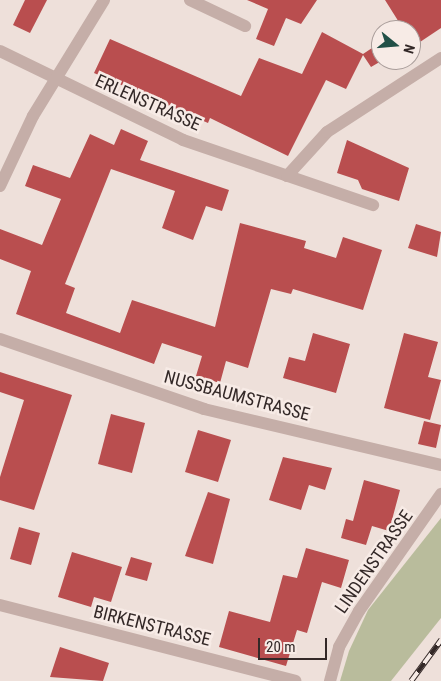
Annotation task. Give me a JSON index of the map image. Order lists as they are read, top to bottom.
{
  "streets": {
    "street": [
      "ERLENSTRASSE",
      "NUSSBAUMSTRASSE",
      "LINDENSTRASSE",
      "BIRKENSTRASSE"
    ]
  },
  "scale_bar": "20 m",
  "north": "right"
}
